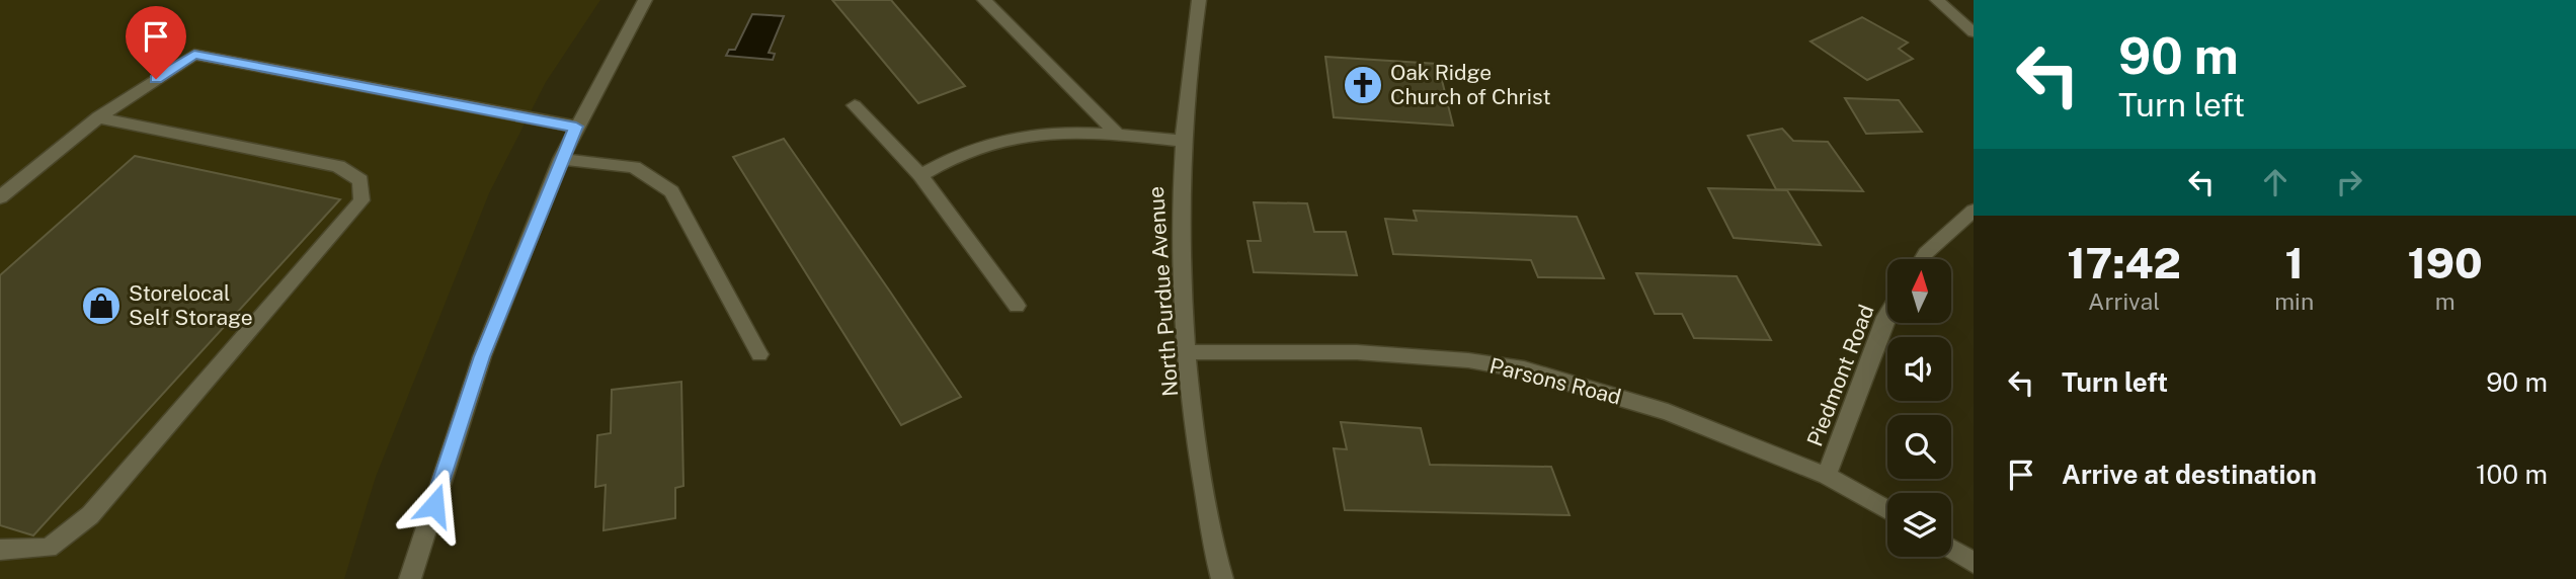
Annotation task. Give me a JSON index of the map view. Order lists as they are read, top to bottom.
{
  "streets": {
    "street": ["North Purdue Avenue", "Piedmont Road", "Parsons Road"]
  },
  "crossings": [
    ["North Purdue Avenue", "Parsons Road"],
    ["Piedmont Road", "Parsons Road"]
  ],
  "places": {
    "church": ["Oak Ridge Church of Christ"],
    "shop": ["Storelocal Self Storage"]
  },
  "north": "top",
  "page": {
    "turn": ["90 m", "Turn left"],
    "eta": [
      "17:42",
      "Arrival",
      "1",
      "min",
      "190",
      "m"
    ],
    "list": [
      {
        "name": "Turn left",
        "value": "90 m"
      },
      {
        "name": "Arrive at destination",
        "value": "100 m"
      }
    ]
  }
}
